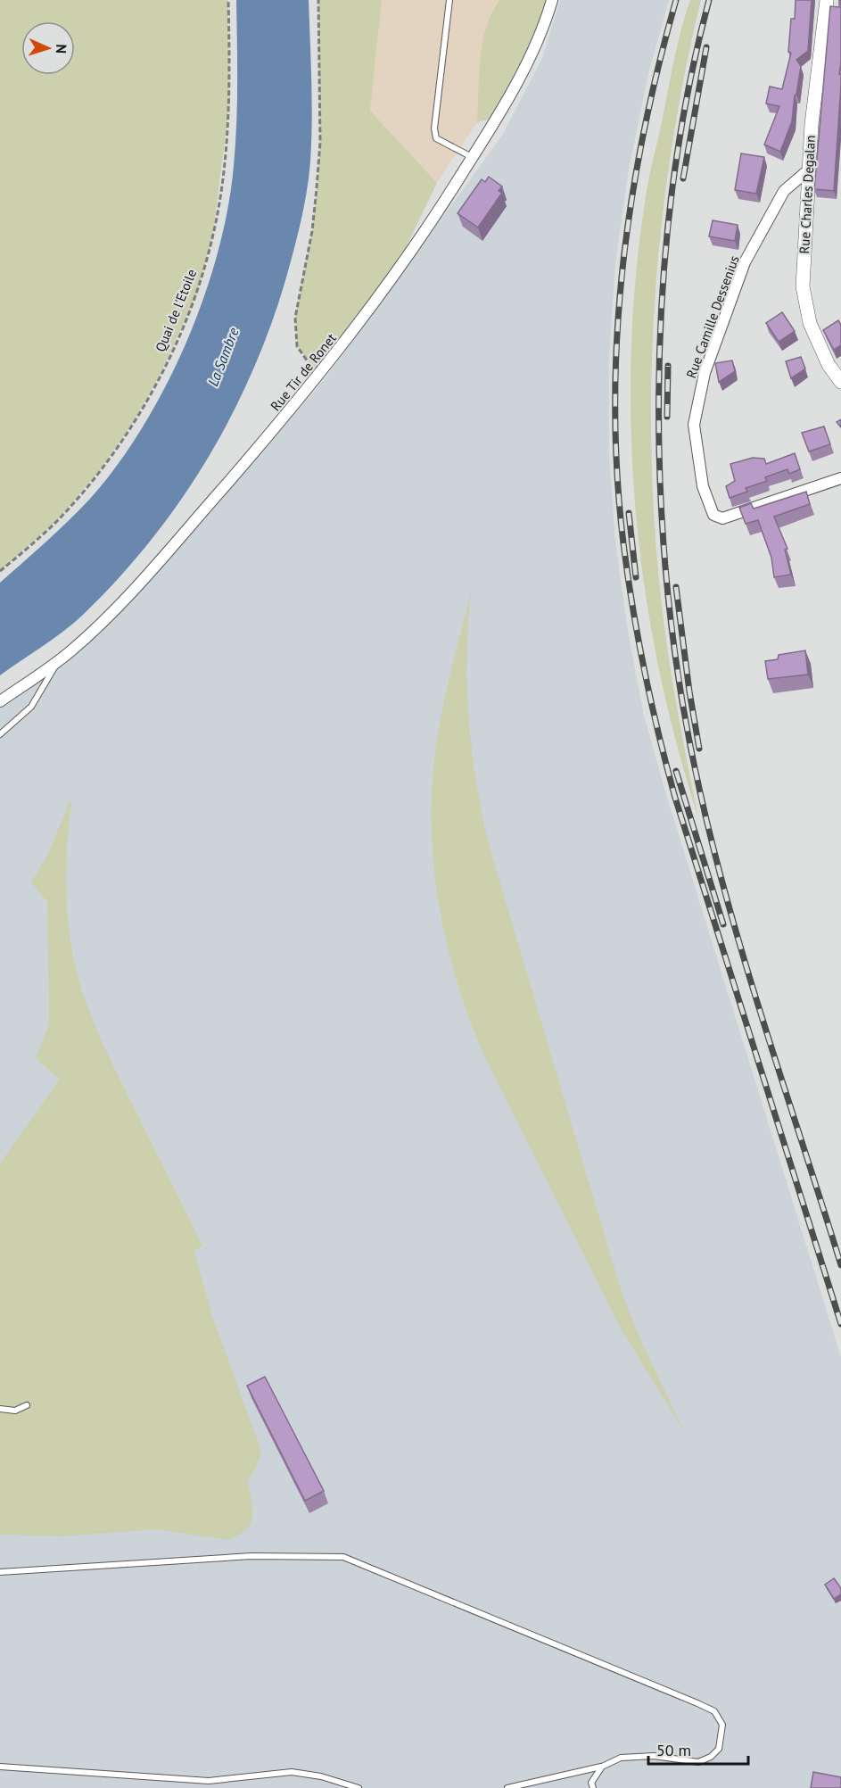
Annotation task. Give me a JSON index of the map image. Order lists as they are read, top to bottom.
{
  "streets": {
    "street": ["Rue Charles Degalan", "Rue Camille Dessenius", "Rue Tir de Ronet"],
    "path": ["Quai de l'Etoile"]
  },
  "crossings": [
    ["Rue Charles Degalan", "Rue Camille Dessenius"]
  ],
  "water": ["La Sambre"],
  "scale_bar": "50 m",
  "north": "right"
}
